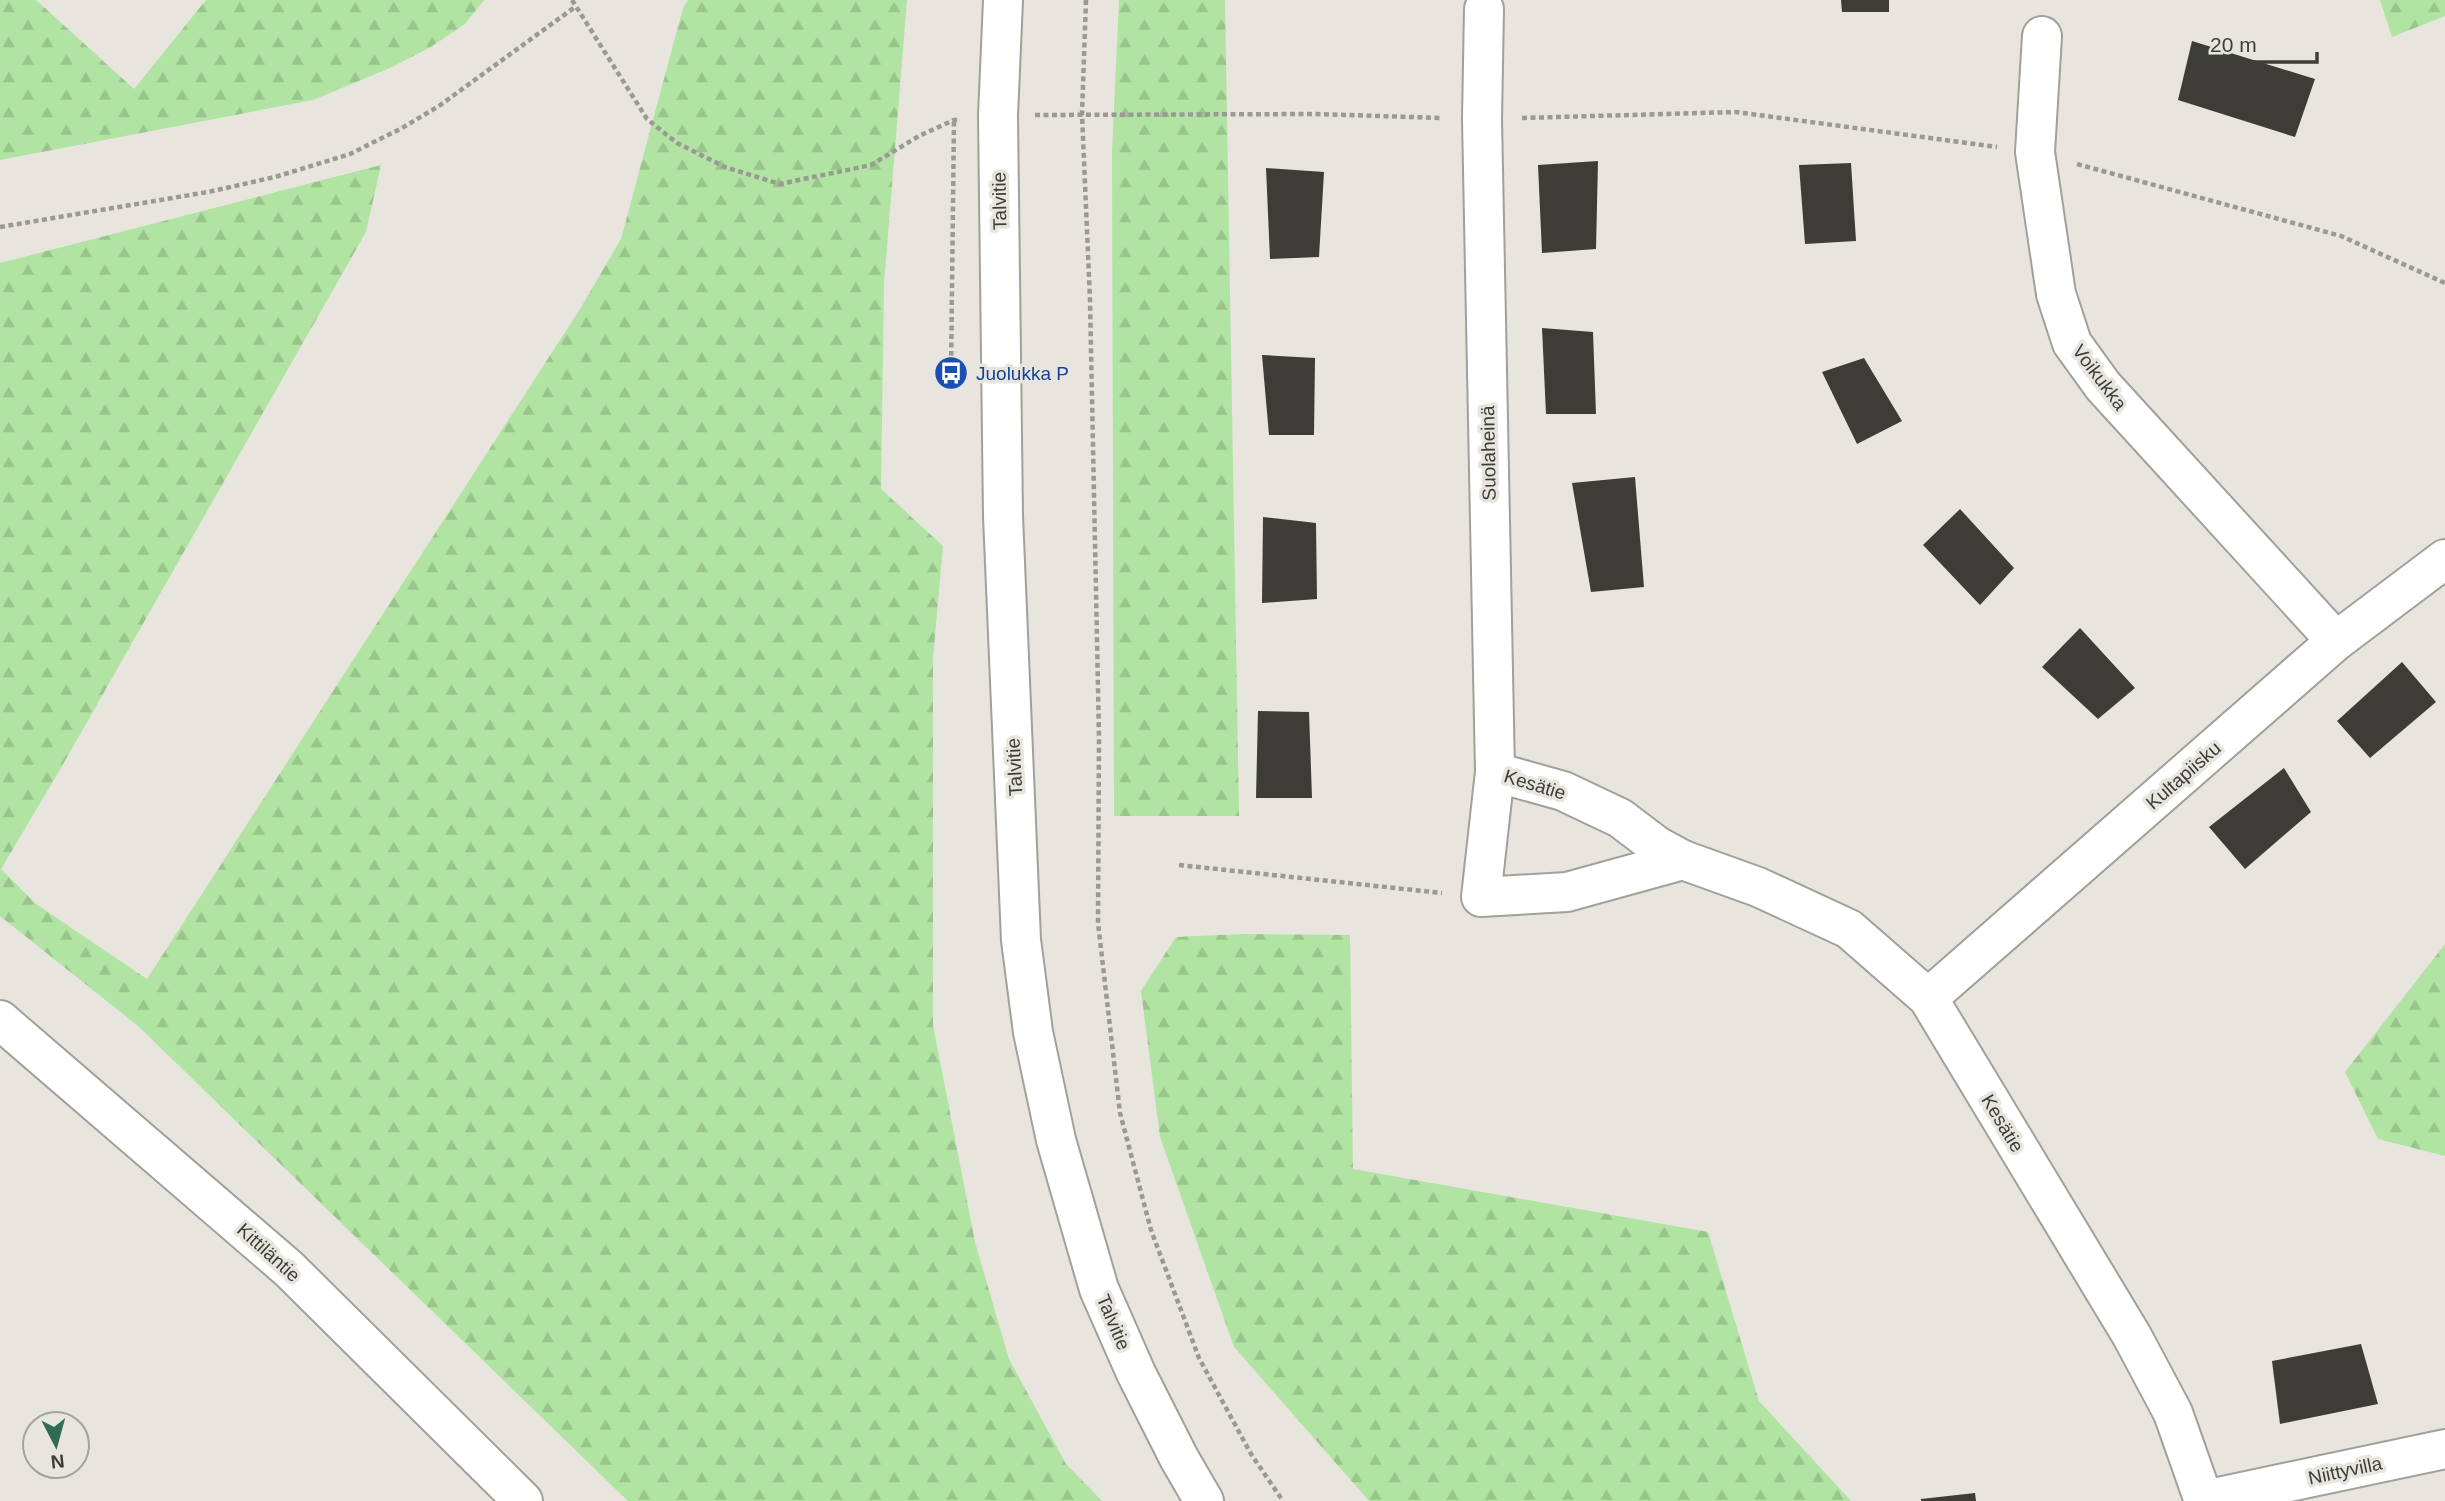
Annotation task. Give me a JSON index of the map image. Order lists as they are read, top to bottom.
{
  "streets": {
    "street": [
      "Talvitie",
      "Voikukka",
      "Suolaheinä",
      "Kultapiisku",
      "Kesätie",
      "Kittiläntie",
      "Niittyvilla"
    ]
  },
  "crossings": [
    ["Voikukka", "Kultapiisku"],
    ["Suolaheinä", "Kesätie"],
    ["Kultapiisku", "Kesätie"],
    ["Kesätie", "Niittyvilla"]
  ],
  "places": {
    "bus stop": ["Juolukka P"]
  },
  "scale_bar": "20 m",
  "north": "bottom"
}
